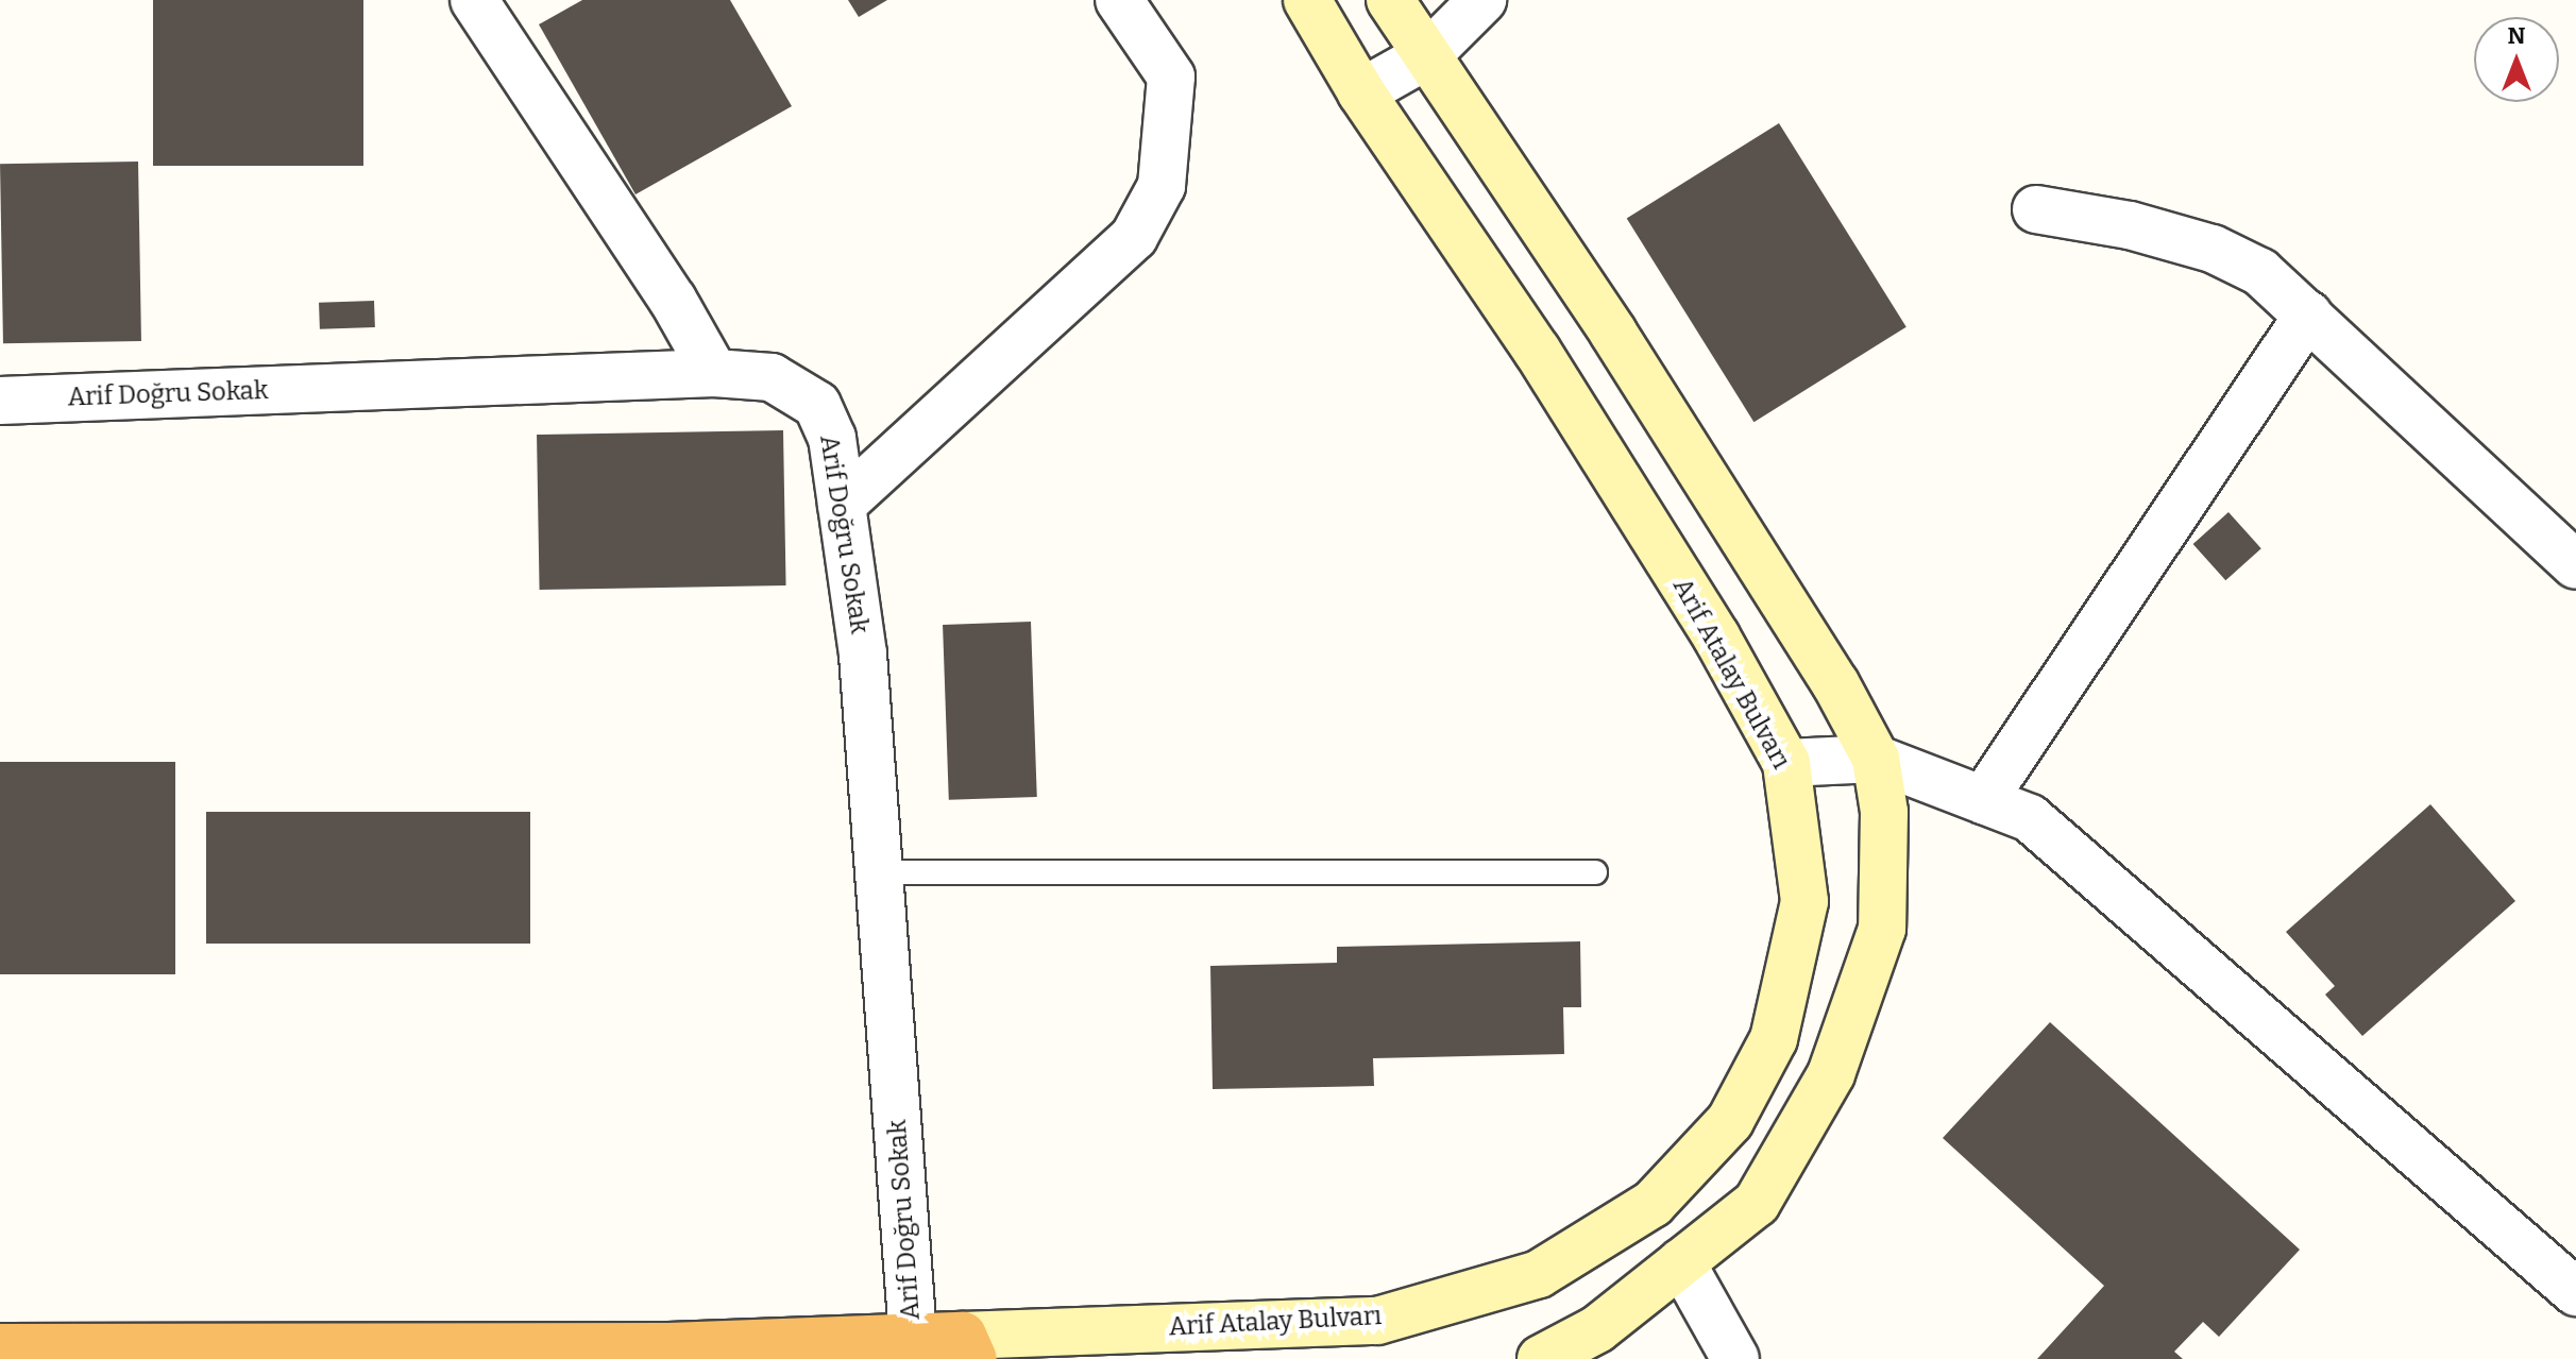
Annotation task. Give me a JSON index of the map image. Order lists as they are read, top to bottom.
{
  "streets": {
    "main road": ["Arif Atalay Bulvarı"],
    "street": ["Arif Doğru Sokak"]
  },
  "north": "top"
}
